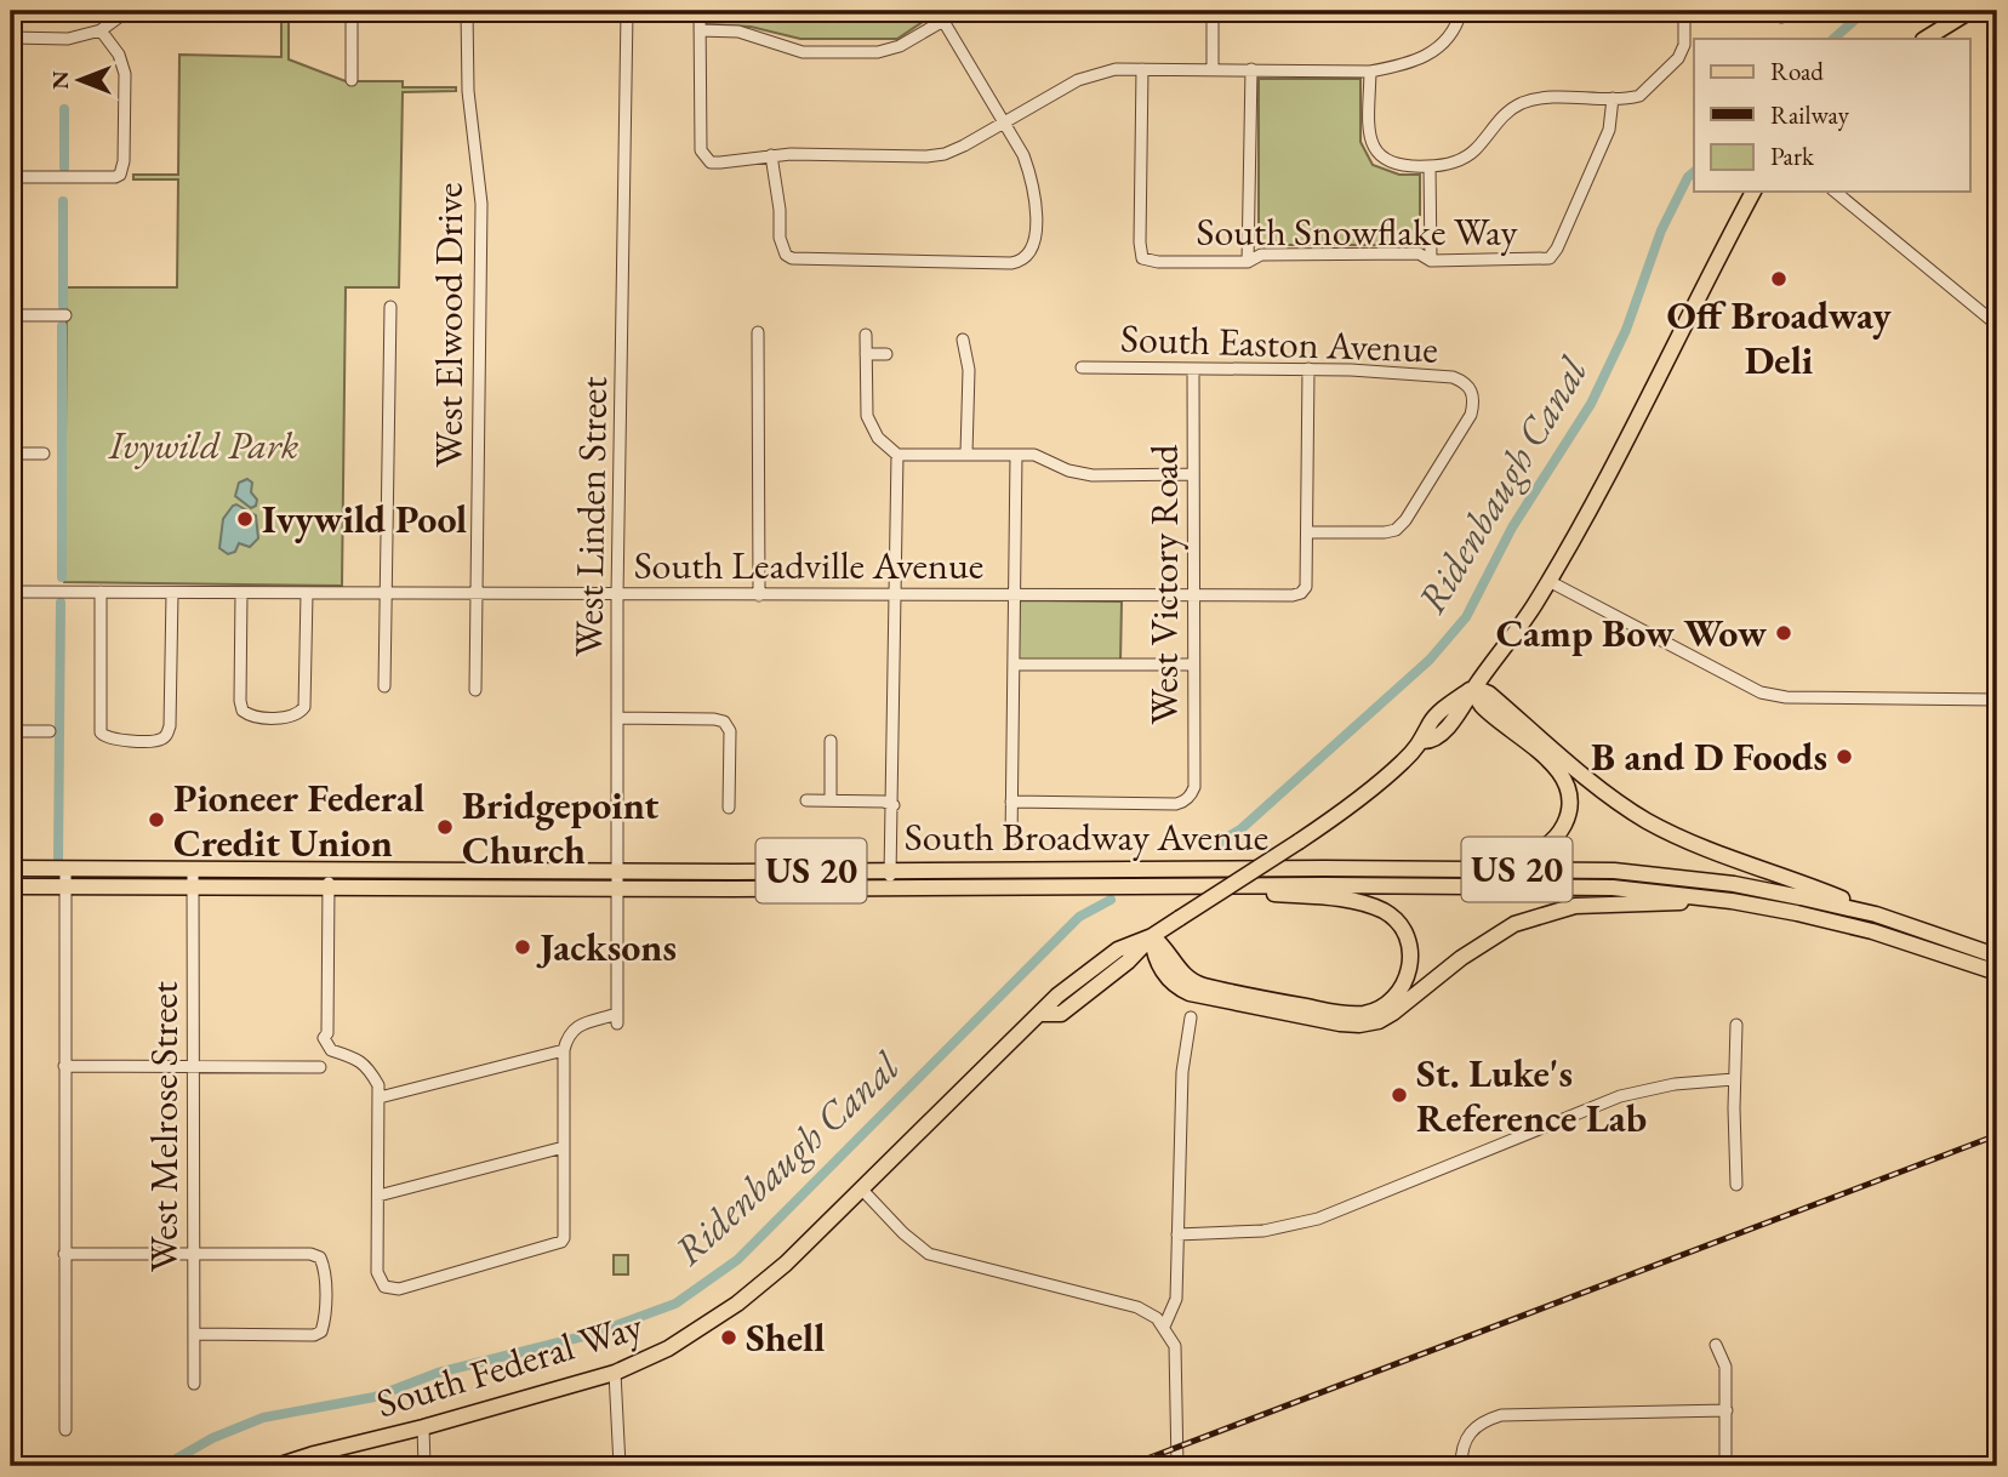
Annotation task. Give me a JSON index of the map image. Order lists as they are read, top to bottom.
{
  "streets": {
    "main road": ["South Broadway Avenue", "US 20", "South Federal Way"],
    "street": [
      "South Snowflake Way",
      "West Elwood Drive",
      "South Easton Avenue",
      "West Linden Street",
      "South Leadville Avenue",
      "West Victory Road",
      "West Melrose Street"
    ]
  },
  "crossings": [
    ["West Elwood Drive", "South Leadville Avenue"],
    ["South Easton Avenue", "South Leadville Avenue"],
    ["South Easton Avenue", "West Victory Road"],
    ["West Linden Street", "South Leadville Avenue"],
    ["West Linden Street", "South Broadway Avenue"],
    ["South Leadville Avenue", "West Victory Road"],
    ["South Broadway Avenue", "West Melrose Street"]
  ],
  "water": ["Ridenbaugh Canal"],
  "parks": ["Ivywild Park"],
  "places": [
    "Off Broadway Deli",
    "Ivywild Pool",
    "Camp Bow Wow",
    "B and D Foods",
    "Pioneer Federal Credit Union",
    "Bridgepoint Church",
    "Jacksons",
    "St. Luke's Reference Lab",
    "Shell"
  ],
  "legend": ["Road", "Railway", "Park"],
  "north": "left"
}
